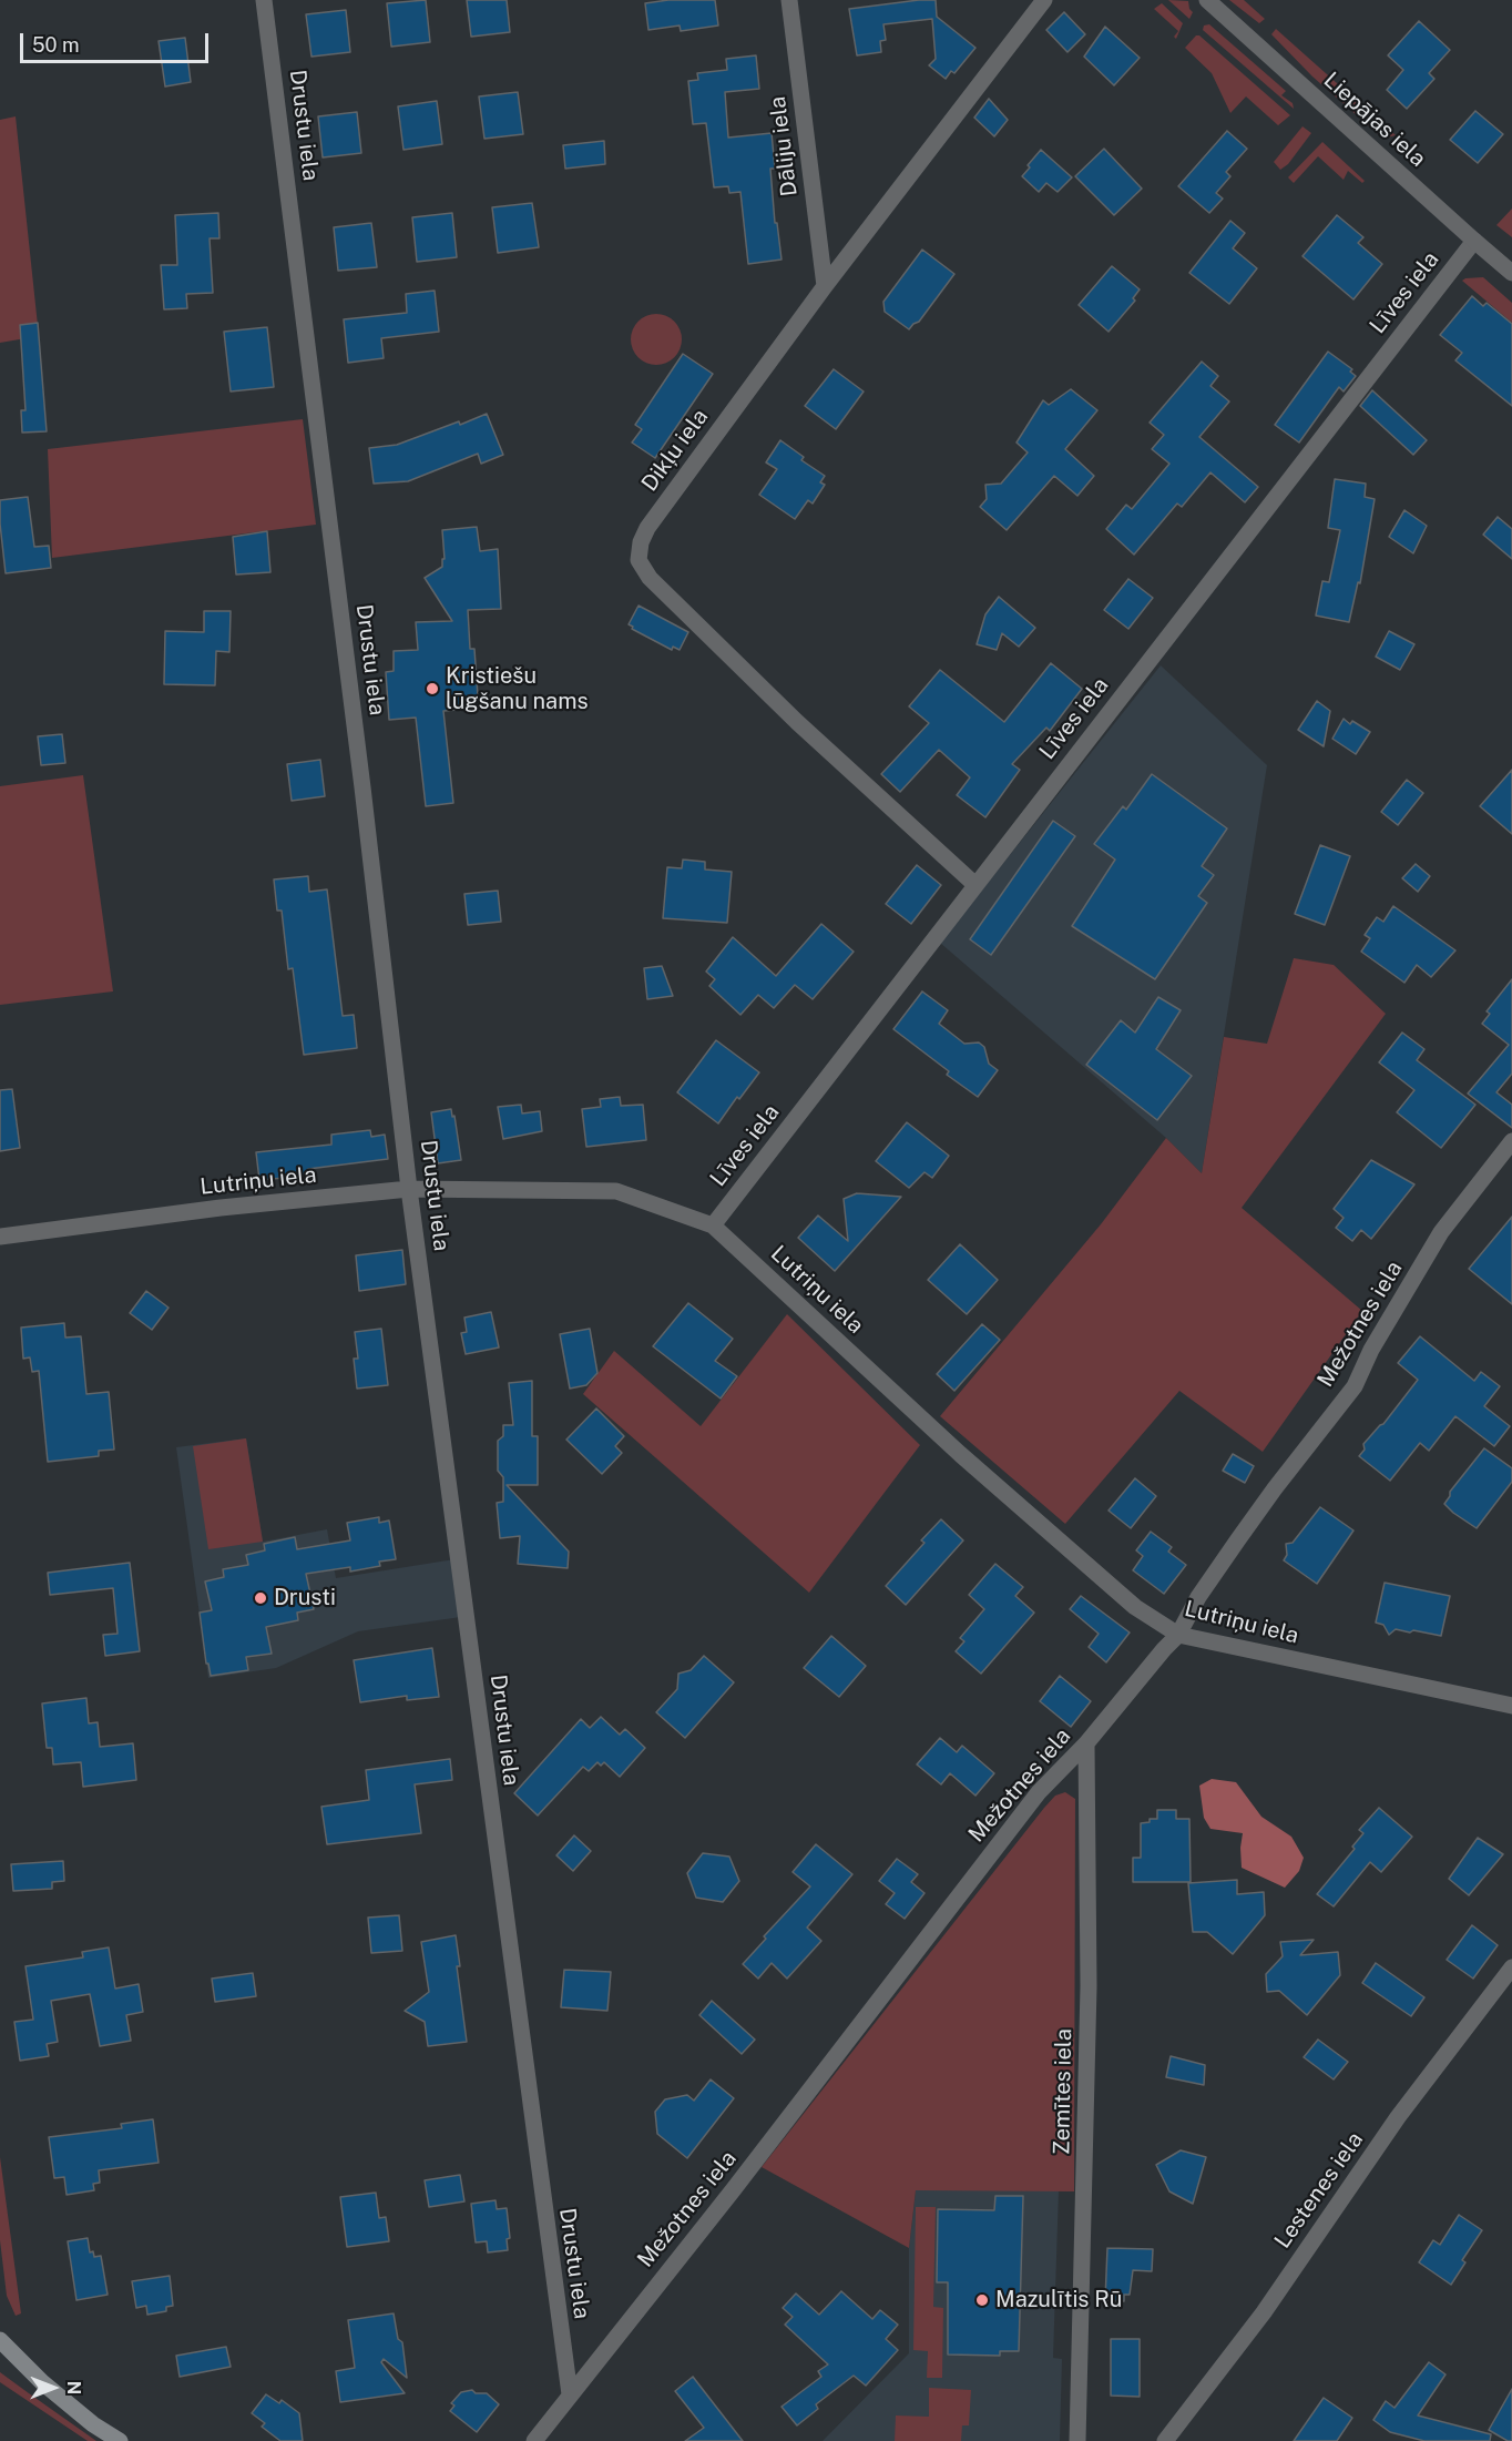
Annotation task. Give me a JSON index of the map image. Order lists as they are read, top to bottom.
{
  "streets": {
    "street": [
      "Liepājas iela",
      "Drustu iela",
      "Dāliju iela",
      "Līves iela",
      "Dikļu iela",
      "Lutriņu iela",
      "Mežotnes iela",
      "Zemītes iela",
      "Lestenes iela"
    ]
  },
  "crossings": [
    ["Liepājas iela", "Līves iela"],
    ["Drustu iela", "Lutriņu iela"],
    ["Drustu iela", "Mežotnes iela"],
    ["Dāliju iela", "Dikļu iela"],
    ["Līves iela", "Dikļu iela"],
    ["Līves iela", "Lutriņu iela"],
    ["Lutriņu iela", "Mežotnes iela"],
    ["Mežotnes iela", "Zemītes iela"]
  ],
  "places": ["Kristiešu lūgšanu nams", "Drusti", "Mazulītis Rū"],
  "scale_bar": "50 m",
  "north": "right"
}
